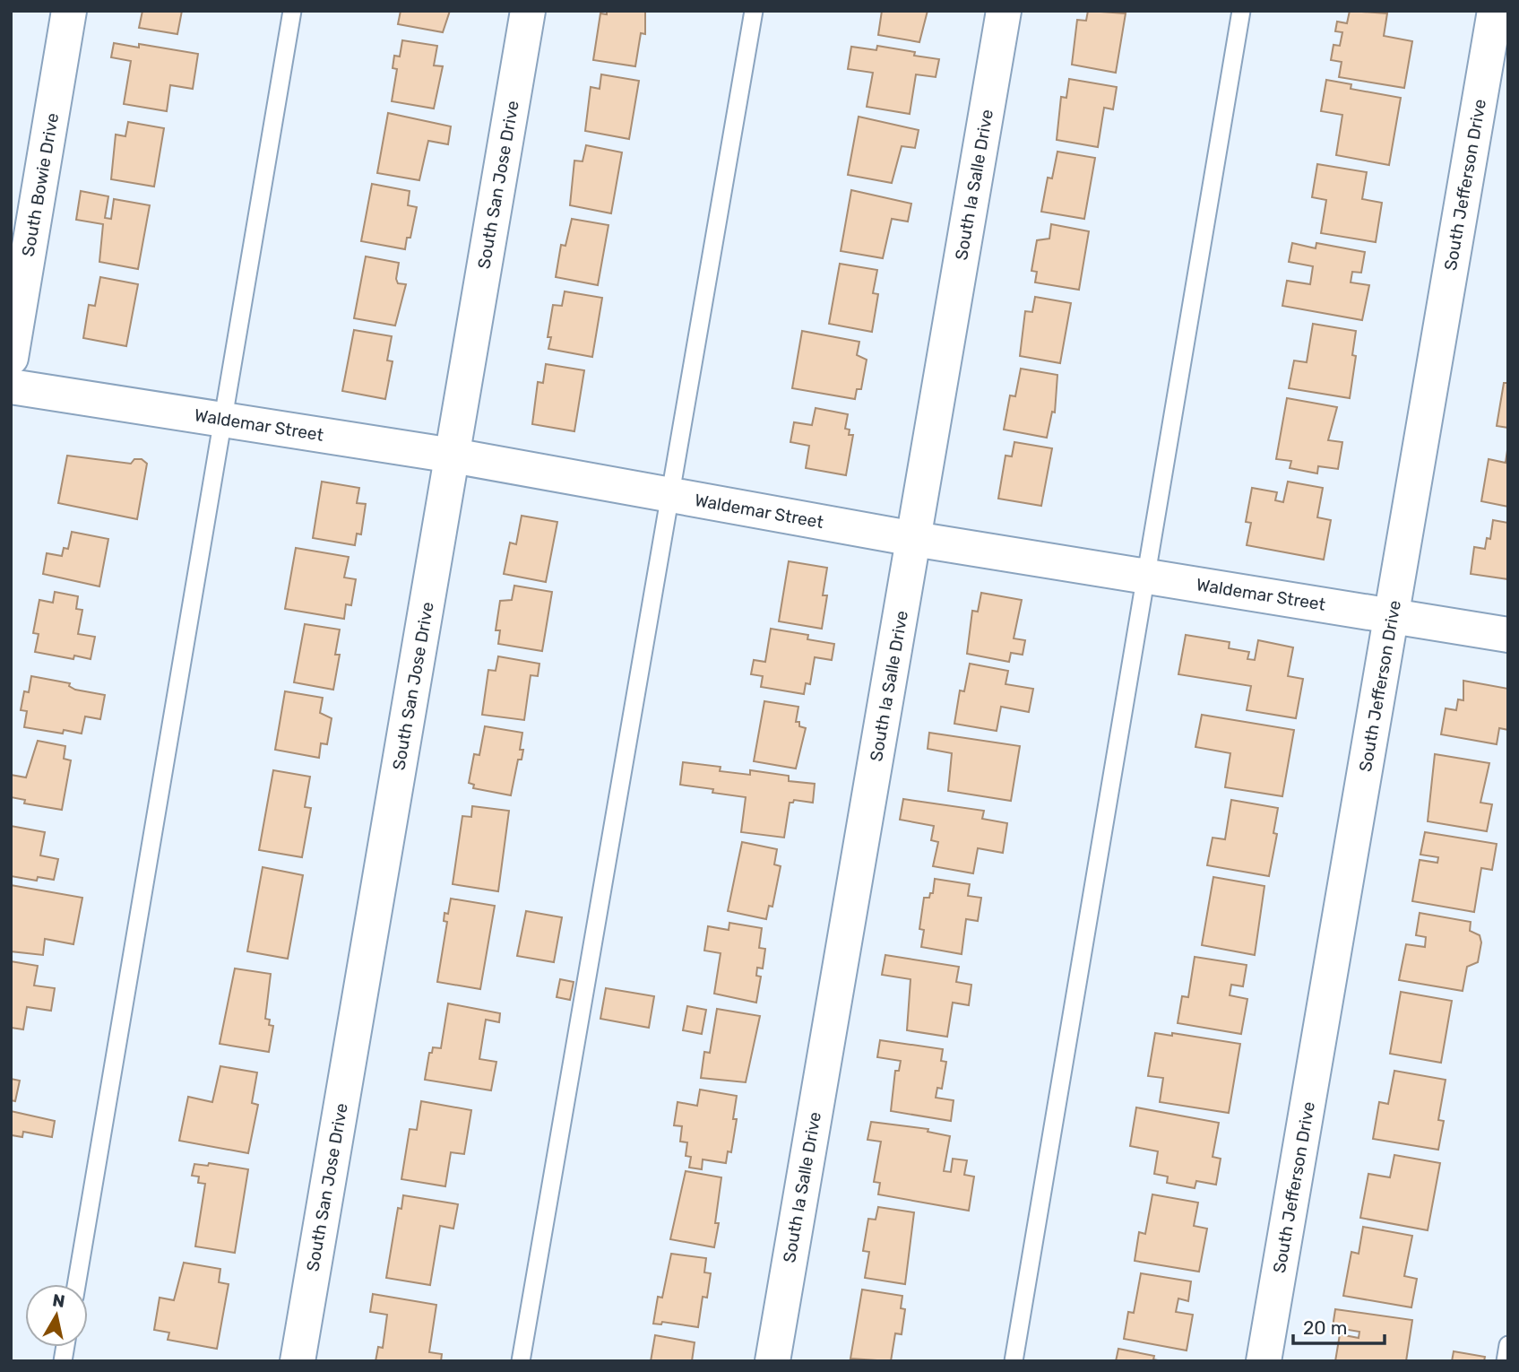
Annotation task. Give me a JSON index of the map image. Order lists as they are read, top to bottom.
{
  "streets": {
    "street": [
      "South Bowie Drive",
      "South San Jose Drive",
      "South la Salle Drive",
      "South Jefferson Drive",
      "Waldemar Street"
    ]
  },
  "crossings": [
    ["South San Jose Drive", "Waldemar Street"],
    ["South la Salle Drive", "Waldemar Street"],
    ["South Jefferson Drive", "Waldemar Street"]
  ],
  "scale_bar": "20 m",
  "north": "top"
}
